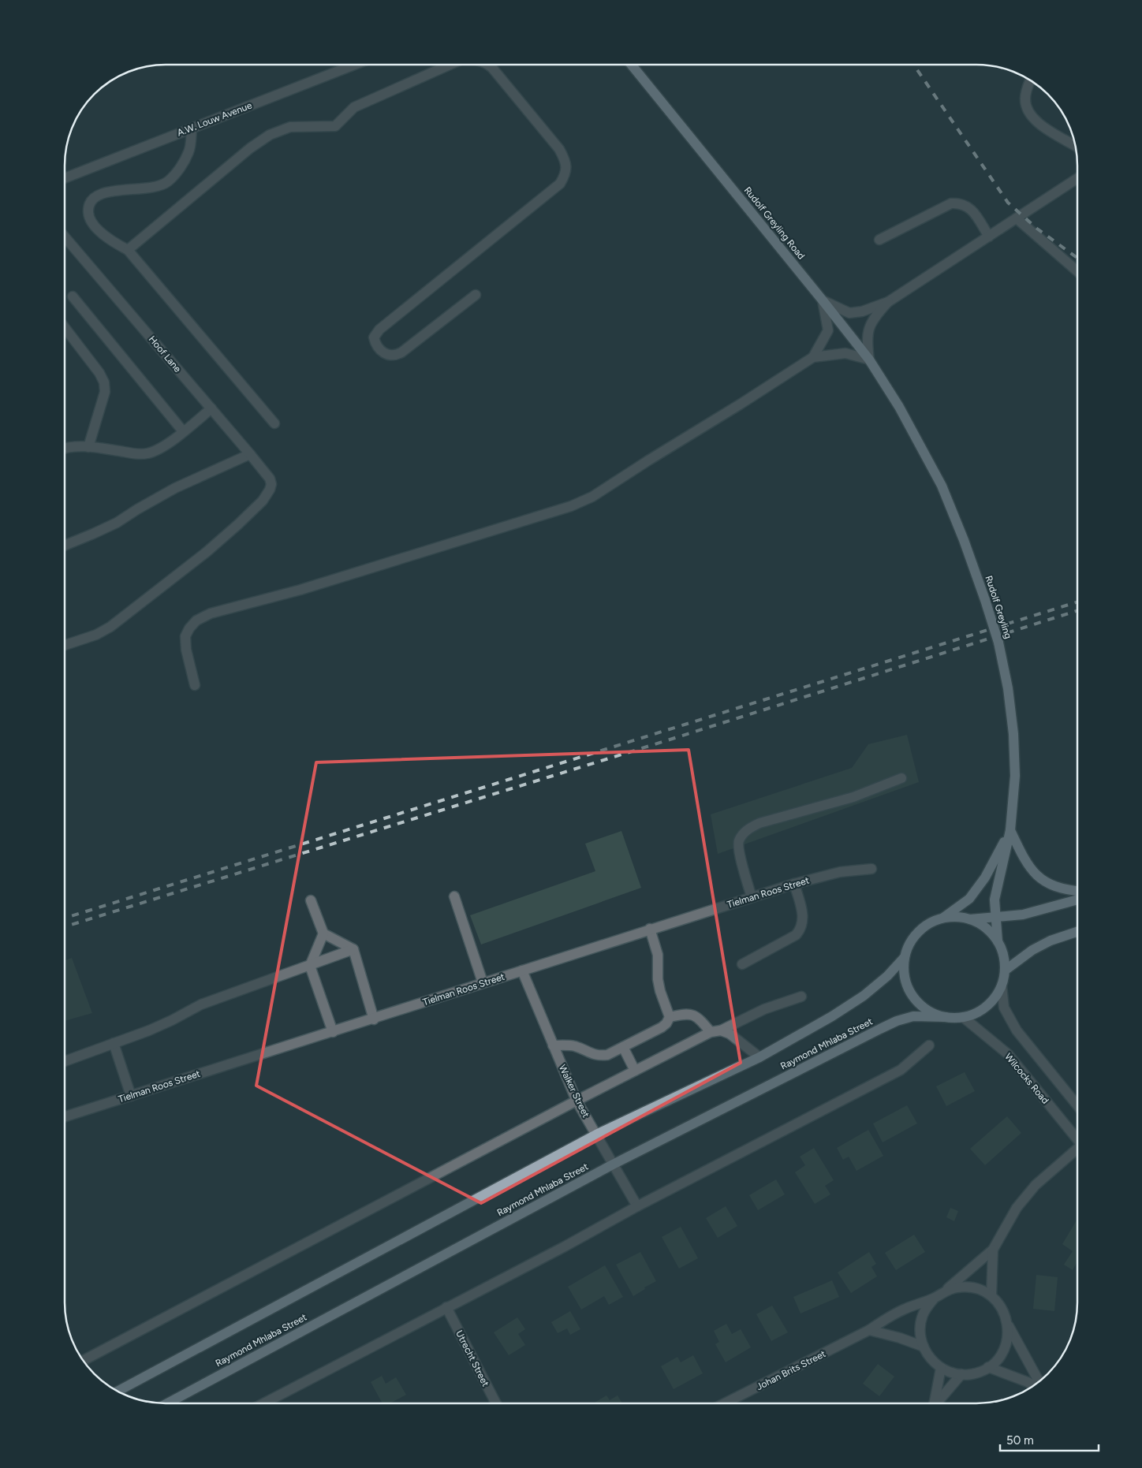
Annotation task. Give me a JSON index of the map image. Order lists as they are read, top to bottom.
{
  "streets": {
    "main road": ["Rudolf Greyling Road", "Rudolf Greyling", "Raymond Mhlaba Street"],
    "street": [
      "A.W. Louw Avenue",
      "Hoof Lane",
      "Tielman Roos Street",
      "Wilcocks Road",
      "Walker Street",
      "Utrecht Street",
      "Johan Brits Street"
    ]
  },
  "crossings": [
    ["Rudolf Greyling Road", "Rudolf Greyling"],
    ["Rudolf Greyling", "Raymond Mhlaba Street"],
    ["Rudolf Greyling", "Wilcocks Road"],
    ["Tielman Roos Street", "Walker Street"],
    ["Raymond Mhlaba Street", "Wilcocks Road"],
    ["Raymond Mhlaba Street", "Walker Street"]
  ],
  "scale_bar": "50 m"
}
